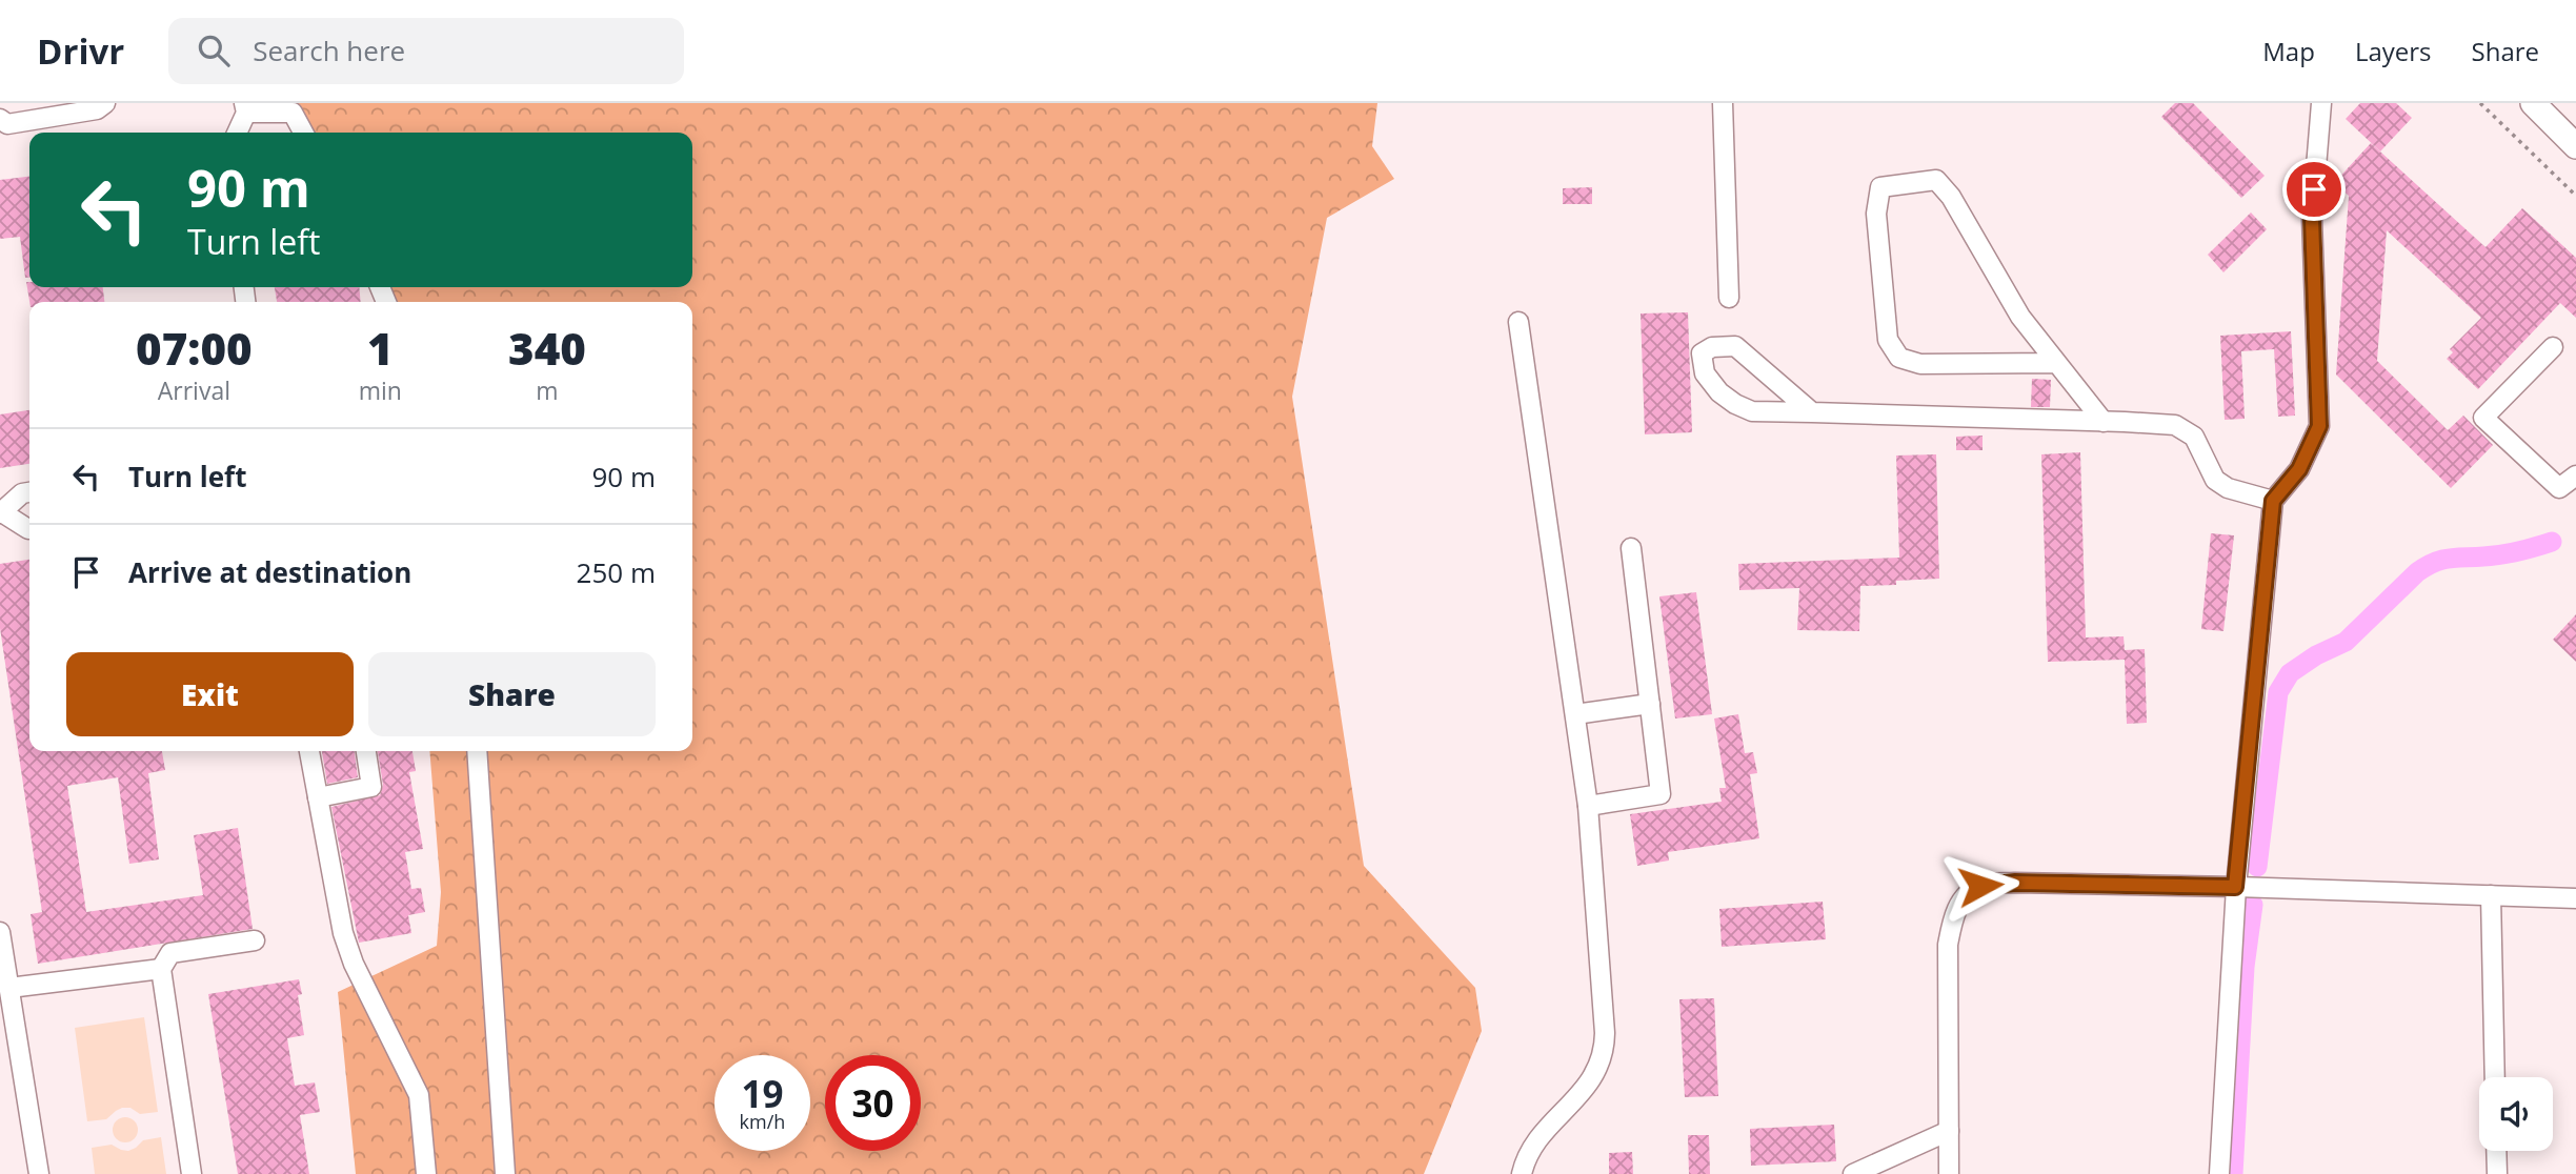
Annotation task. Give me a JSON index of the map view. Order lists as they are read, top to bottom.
{
  "page": {
    "header": "Drivr",
    "search": "Search here",
    "nav": ["Map", "Layers", "Share"],
    "turn": ["90 m", "Turn left"],
    "eta": [
      "07:00",
      "Arrival",
      "1",
      "min",
      "340",
      "m"
    ],
    "list": [
      {
        "name": "Turn left",
        "value": "90 m"
      },
      {
        "name": "Arrive at destination",
        "value": "250 m"
      }
    ],
    "buttons": ["Exit", "Share"],
    "speed": "19 km/h",
    "limit": "30"
  }
}
